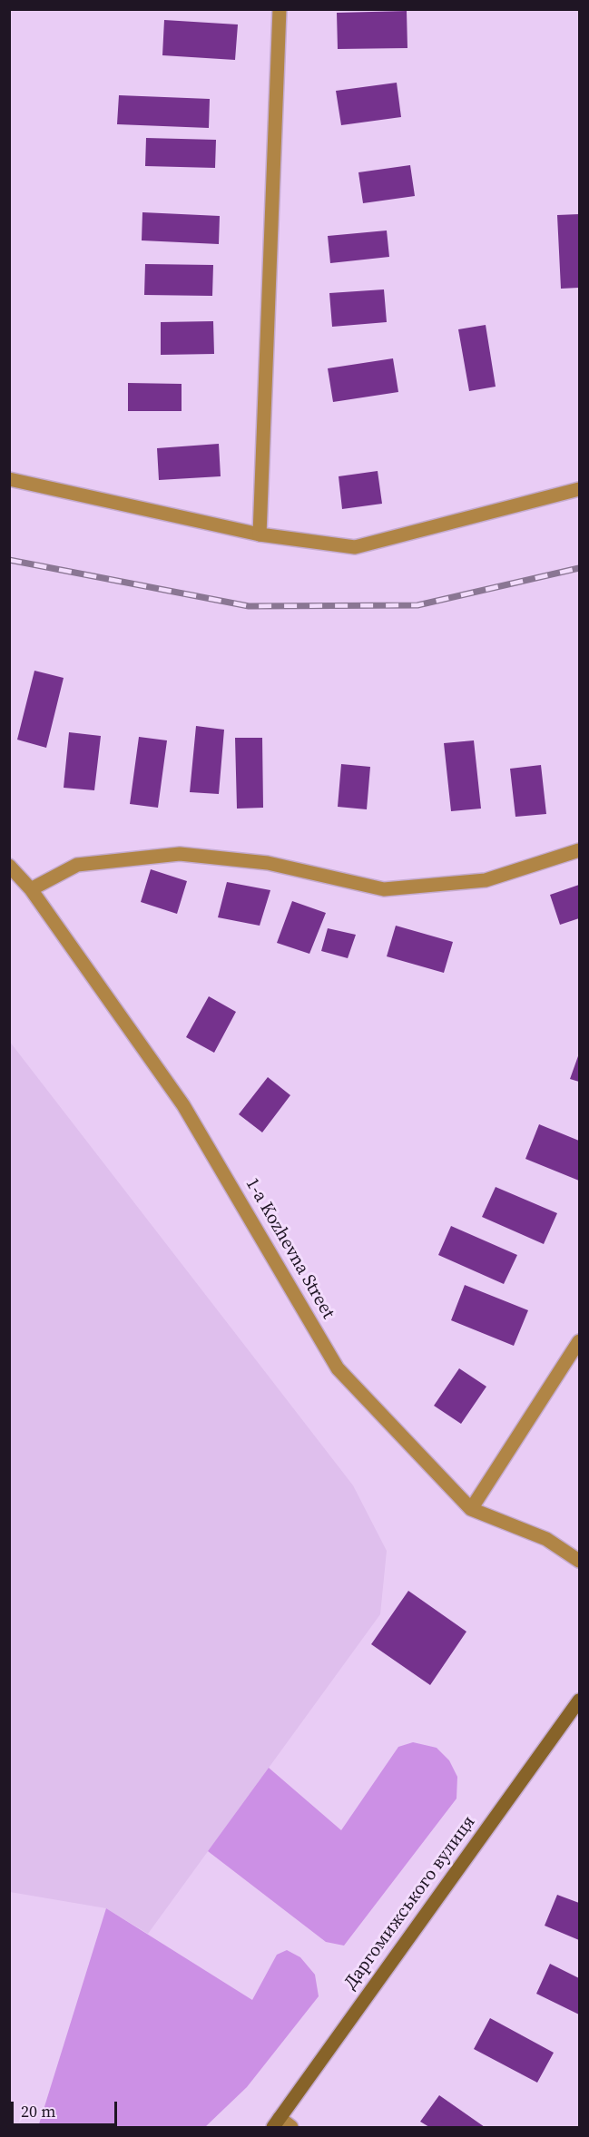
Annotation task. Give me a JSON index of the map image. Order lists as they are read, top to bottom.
{
  "streets": {
    "street": ["1-a Kozhevna Street", "Даргомижського вулиця"]
  },
  "scale_bar": "20 m"
}
